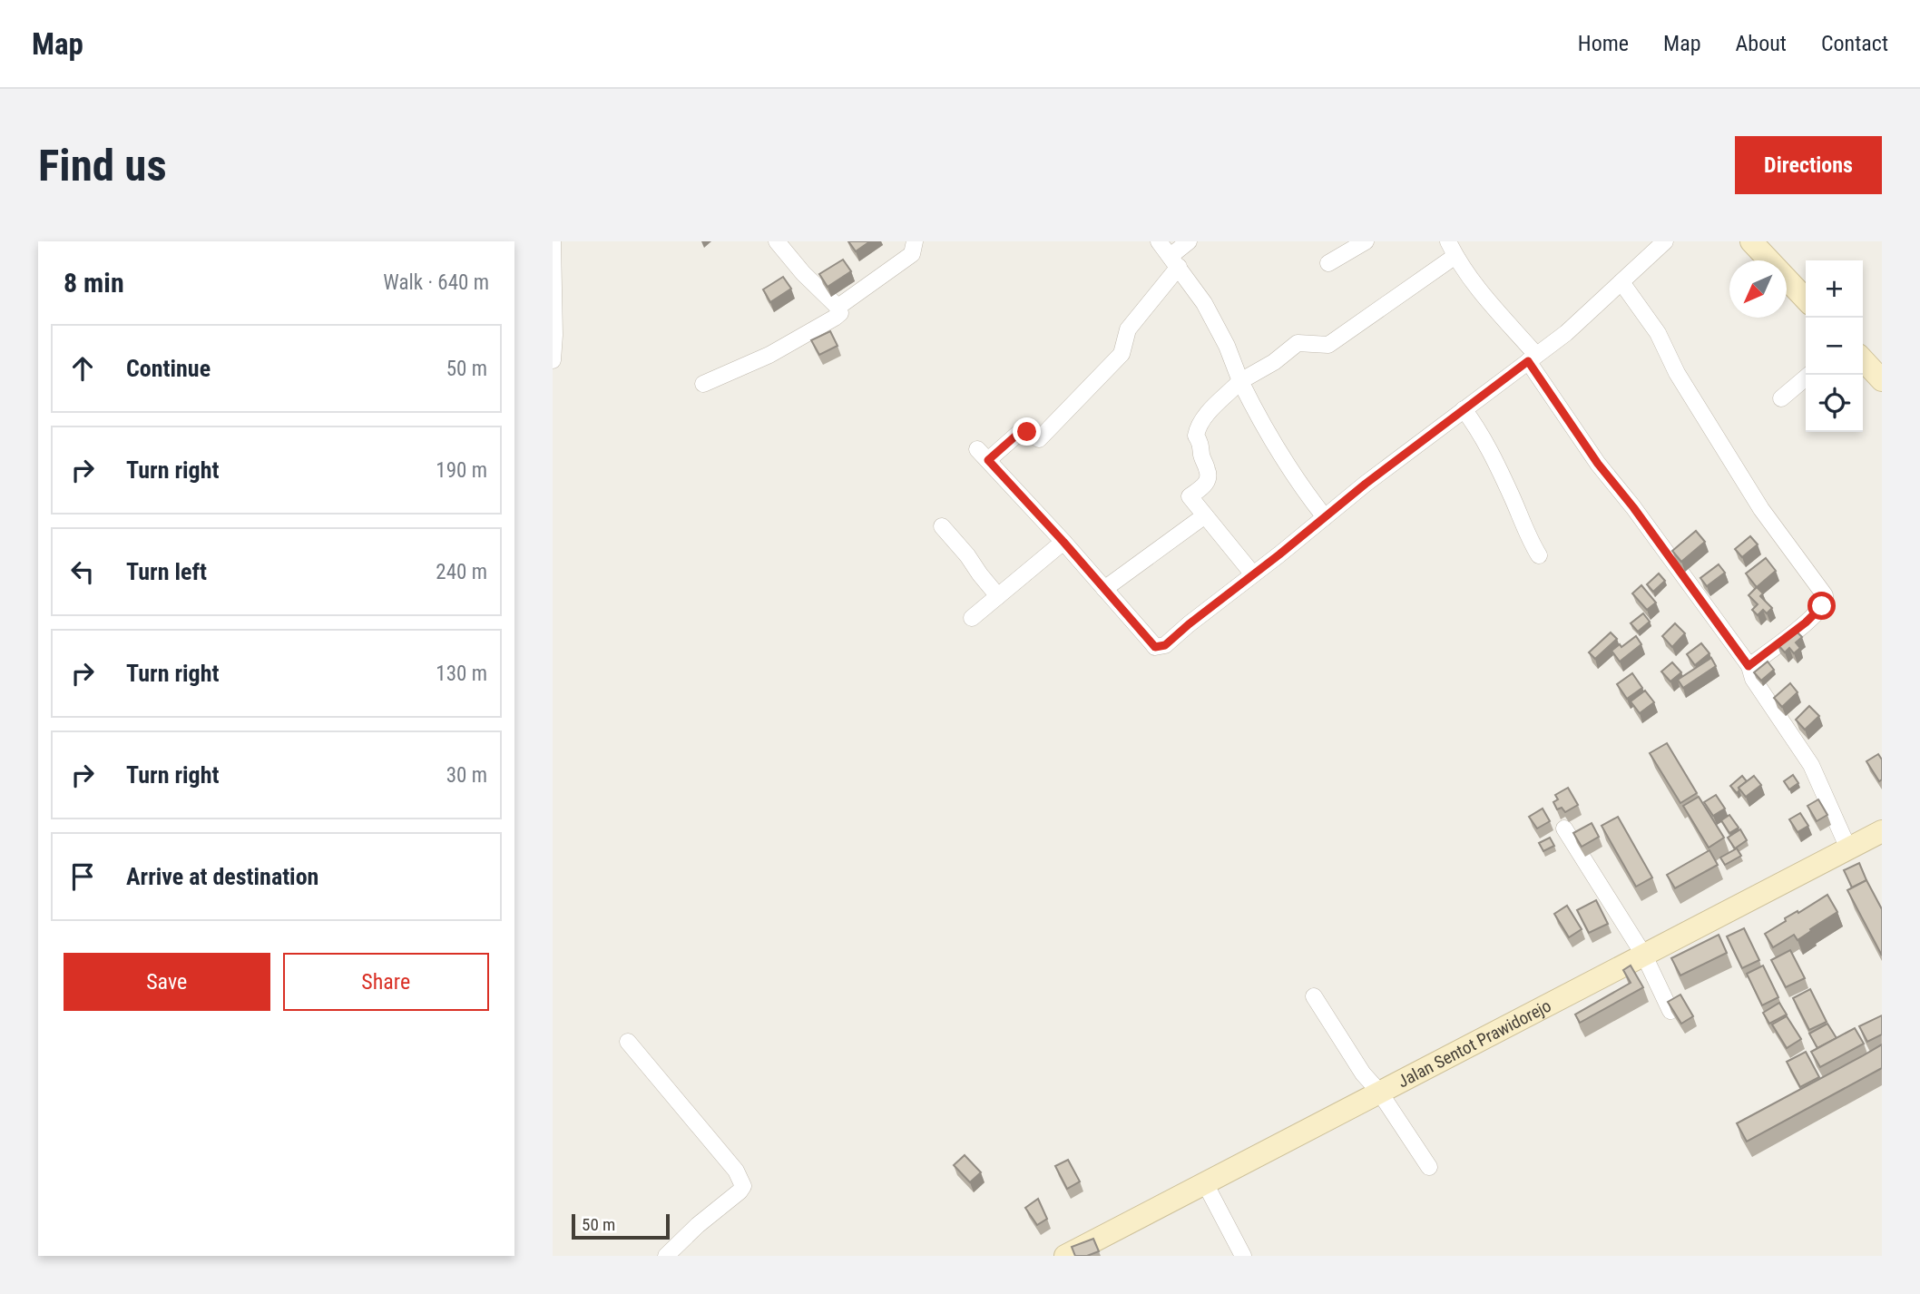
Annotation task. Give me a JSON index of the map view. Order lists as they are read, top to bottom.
{
  "streets": {
    "main road": ["Jalan Sentot Prawidorejo"]
  },
  "scale_bar": "50 m",
  "north": "bottom left",
  "page": {
    "header": "Map",
    "nav": [
      "Home",
      "Map",
      "About",
      "Contact"
    ],
    "buttons": [
      "Directions",
      ["Save", "Share"]
    ],
    "title": "Find us",
    "heading": ["8 min", "Walk · 640 m"],
    "map_buttons": ["+", "−"],
    "list": [
      ["Continue", "50 m"],
      ["Turn right", "190 m"],
      ["Turn left", "240 m"],
      ["Turn right", "130 m"],
      ["Turn right", "30 m"],
      "Arrive at destination"
    ],
    "scale": "50 m"
  }
}
